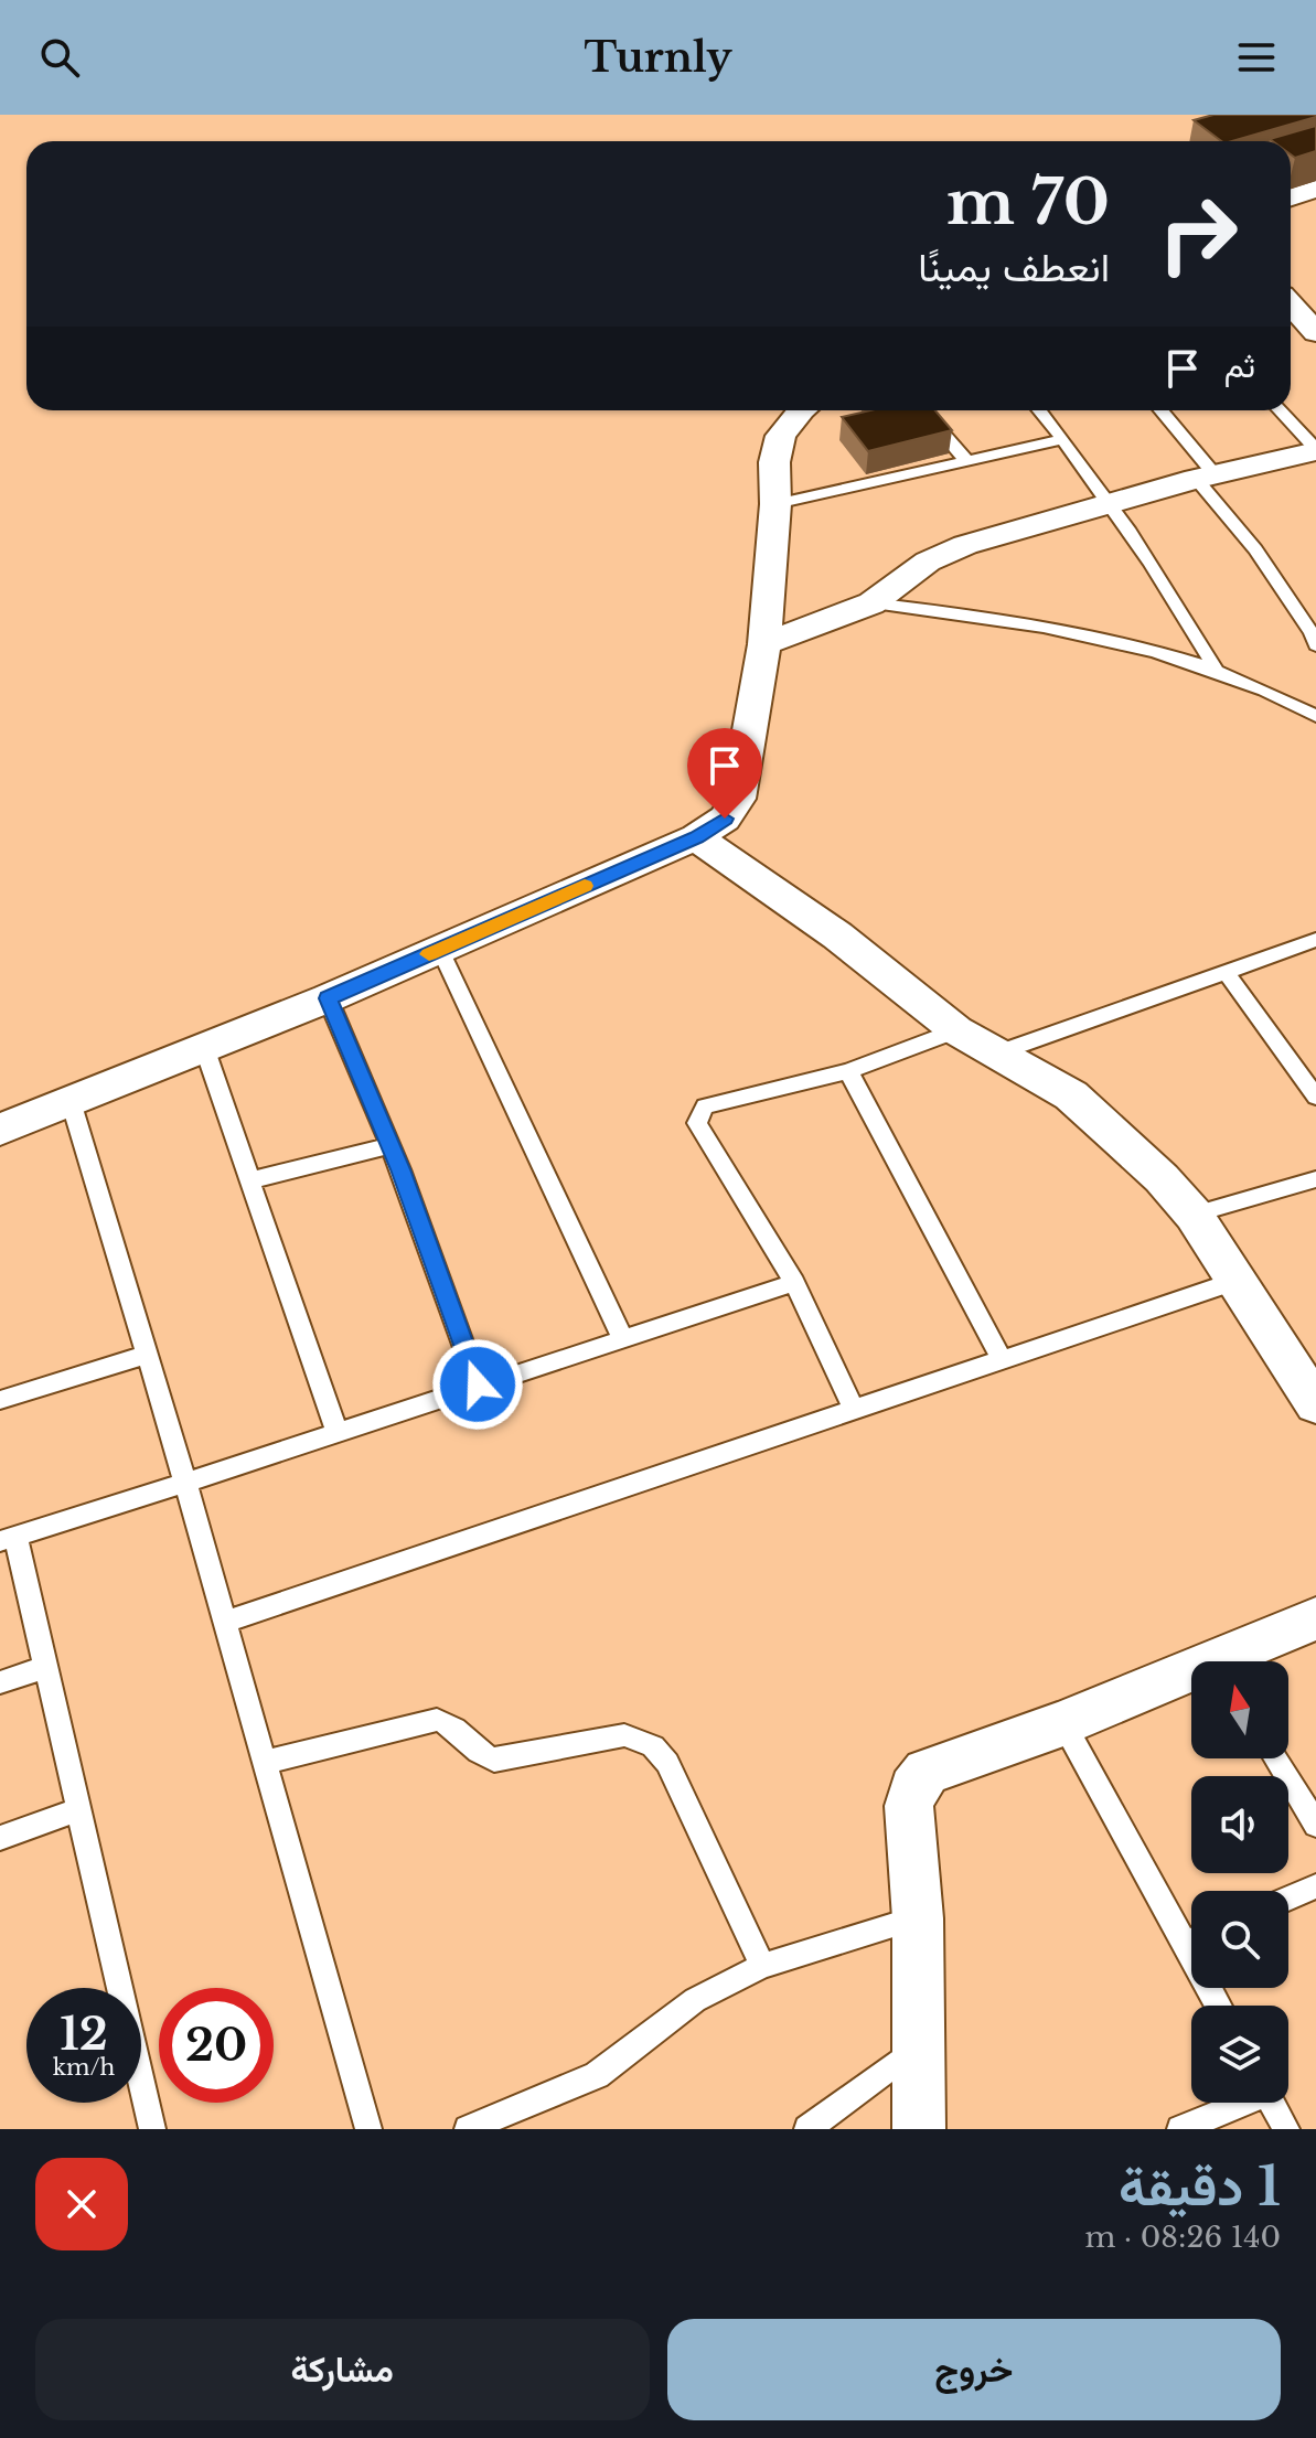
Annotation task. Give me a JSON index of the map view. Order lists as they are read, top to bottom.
{
  "north": "top",
  "page": {
    "header": "Turnly",
    "turn": ["70 m", "انعطف يمينًا"],
    "then": "ثم",
    "speed": "12 km/h",
    "limit": "20",
    "heading": ["1 دقيقة", "140 m · 08:26"],
    "buttons": ["خروج", "مشاركة"]
  }
}
